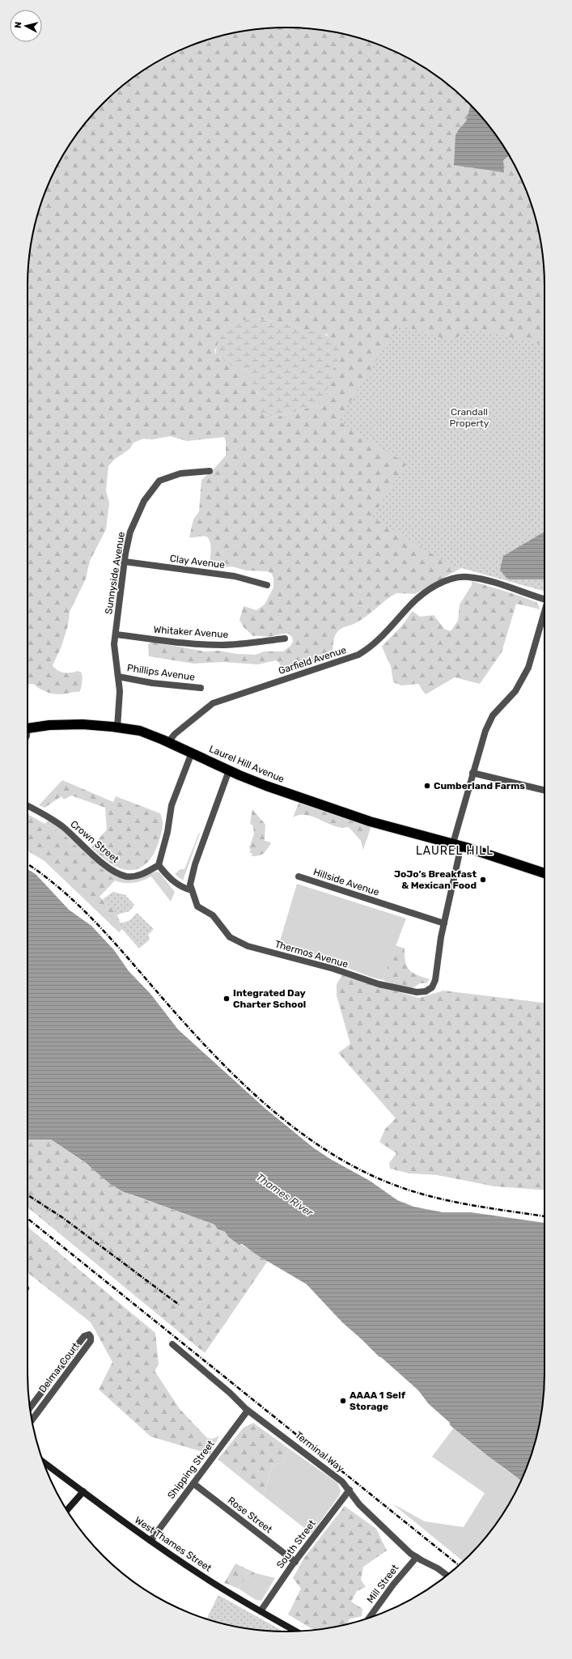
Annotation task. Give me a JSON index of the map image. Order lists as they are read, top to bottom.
{
  "streets": {
    "highway": ["Laurel Hill Avenue"],
    "main road": ["West Thames Street"],
    "street": [
      "Clay Avenue",
      "Sunnyside Avenue",
      "Whitaker Avenue",
      "Garfield Avenue",
      "Phillips Avenue",
      "Crown Street",
      "Hillside Avenue",
      "Thermos Avenue",
      "Delmar Court",
      "Terminal Way",
      "Shipping Street",
      "Rose Street",
      "South Street",
      "Mill Street"
    ]
  },
  "crossings": [
    ["Clay Avenue", "Sunnyside Avenue"],
    ["Sunnyside Avenue", "Whitaker Avenue"],
    ["Sunnyside Avenue", "Phillips Avenue"],
    ["Sunnyside Avenue", "Laurel Hill Avenue"],
    ["Garfield Avenue", "Laurel Hill Avenue"],
    ["Laurel Hill Avenue", "Thermos Avenue"],
    ["Hillside Avenue", "Thermos Avenue"],
    ["Terminal Way", "Shipping Street"],
    ["Terminal Way", "South Street"],
    ["Terminal Way", "Mill Street"],
    ["Shipping Street", "Rose Street"],
    ["Shipping Street", "West Thames Street"],
    ["Rose Street", "South Street"],
    ["West Thames Street", "South Street"]
  ],
  "districts": ["LAUREL HILL"],
  "water": ["Thames River"],
  "parks": ["Crandall Property"],
  "places": [
    "Cumberland Farms",
    "JoJo’s Breakfast & Mexican Food",
    "Integrated Day Charter School",
    "AAAA 1 Self Storage"
  ],
  "north": "left"
}
